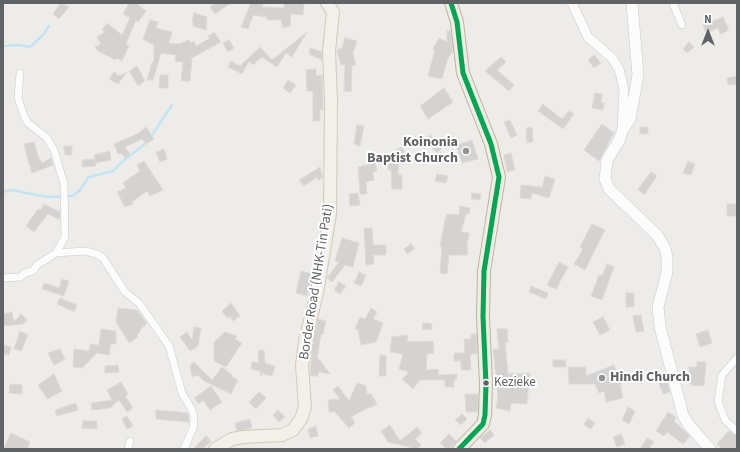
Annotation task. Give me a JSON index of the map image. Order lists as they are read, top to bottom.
{
  "streets": {
    "main road": ["Border Road (NHK-Tin Pati)"]
  },
  "places": ["Koinonia Baptist Church", "Hindi Church", "Kezieke"],
  "north": "top"
}
